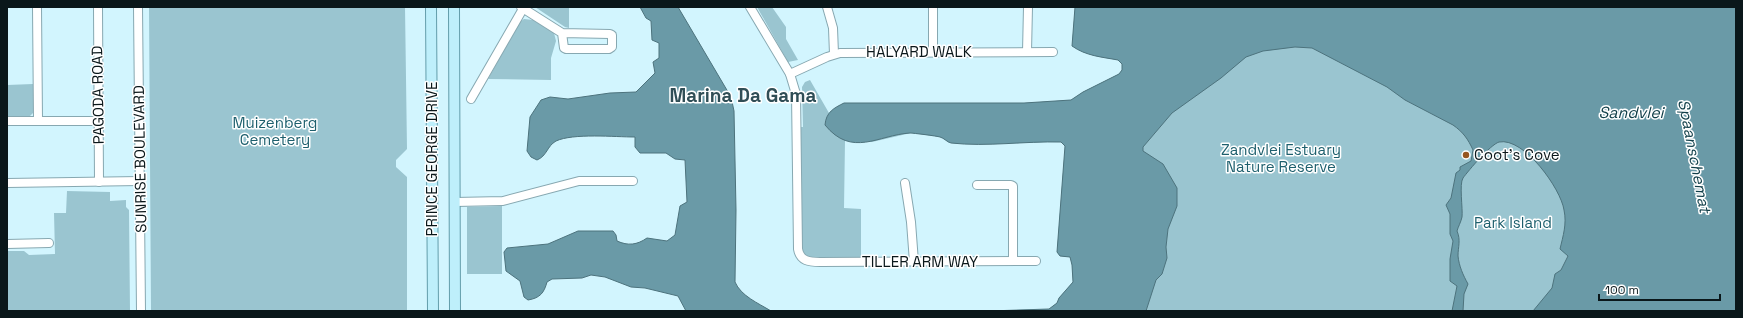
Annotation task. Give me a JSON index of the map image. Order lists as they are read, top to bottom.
{
  "streets": {
    "main road": ["PRINCE GEORGE DRIVE"],
    "street": [
      "HALYARD WALK",
      "PAGODA ROAD",
      "SUNRISE BOULEVARD",
      "TILLER ARM WAY"
    ]
  },
  "crossings": [
    ["HALYARD WALK", "TILLER ARM WAY"]
  ],
  "districts": ["Marina Da Gama"],
  "water": ["Sandvlei", "Spaanschemat"],
  "parks": ["Muizenberg Cemetery", "Zandvlei Estuary Nature Reserve", "Park Island"],
  "places": ["Coot's Cove"],
  "scale_bar": "100 m"
}
